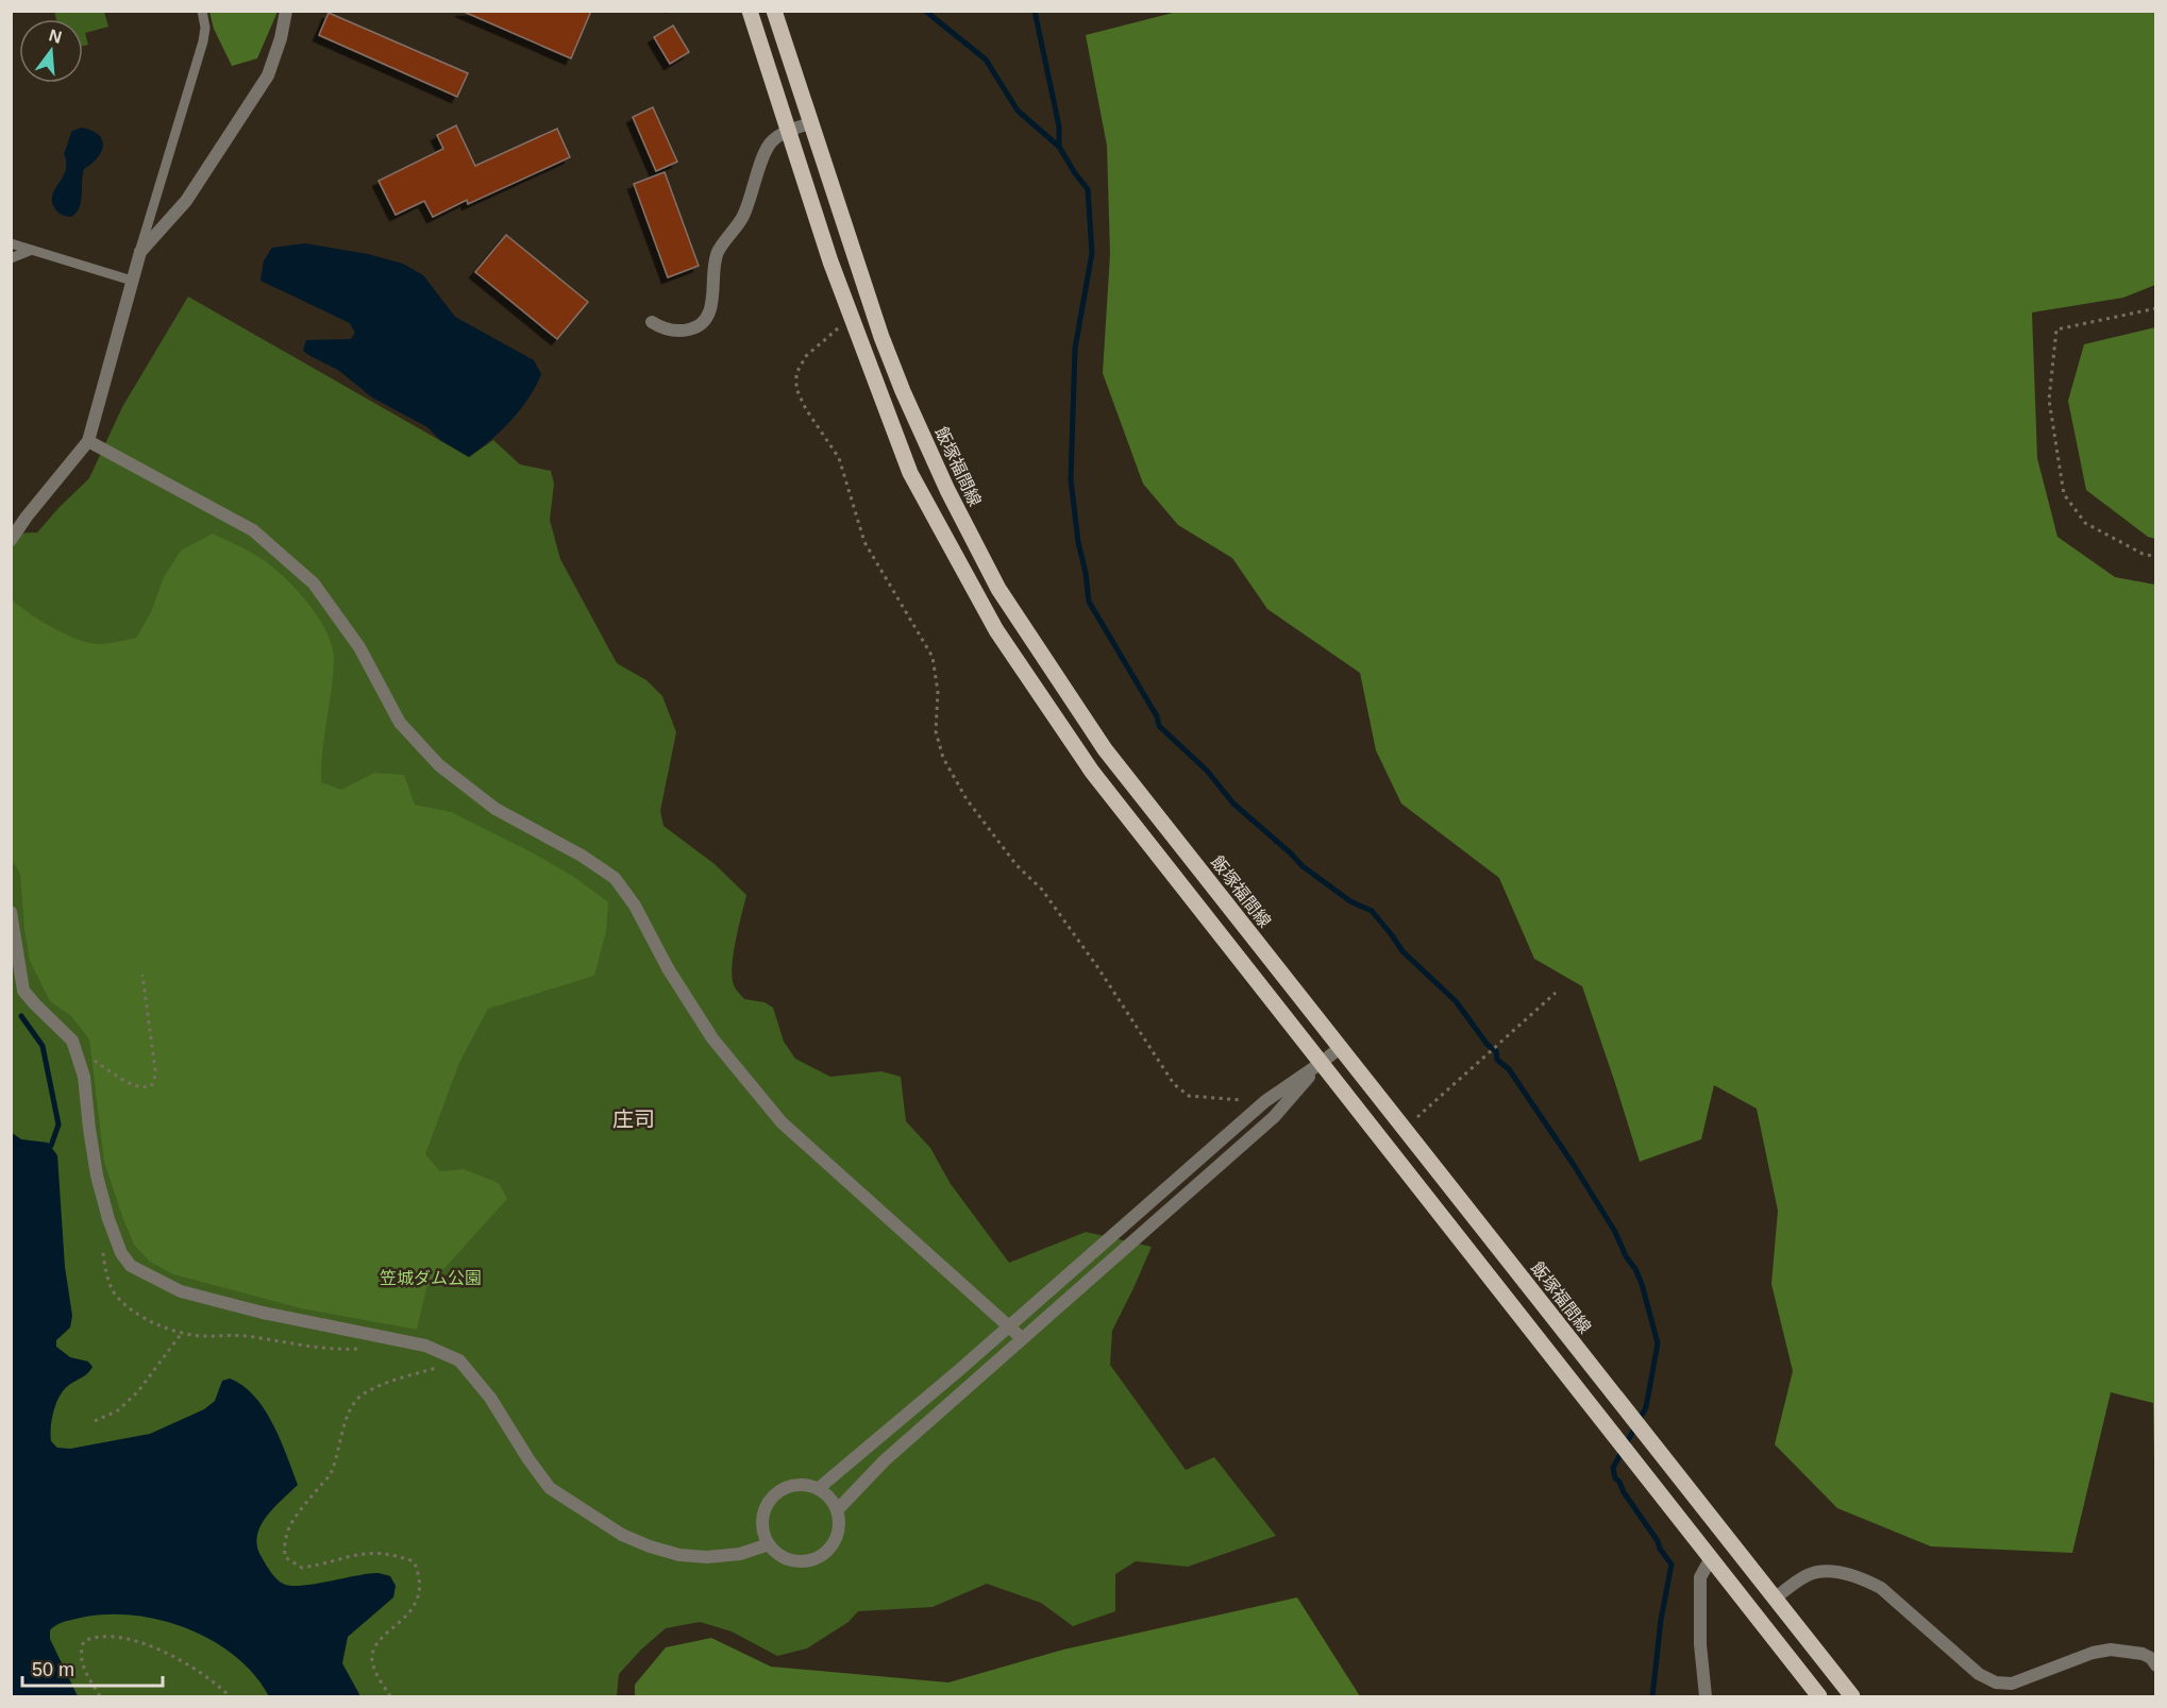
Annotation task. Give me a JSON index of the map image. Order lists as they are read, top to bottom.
{
  "streets": {
    "main road": ["飯塚福間線"]
  },
  "districts": ["庄司"],
  "parks": ["笠城ダム公園"],
  "scale_bar": "50 m",
  "north": "top"
}
